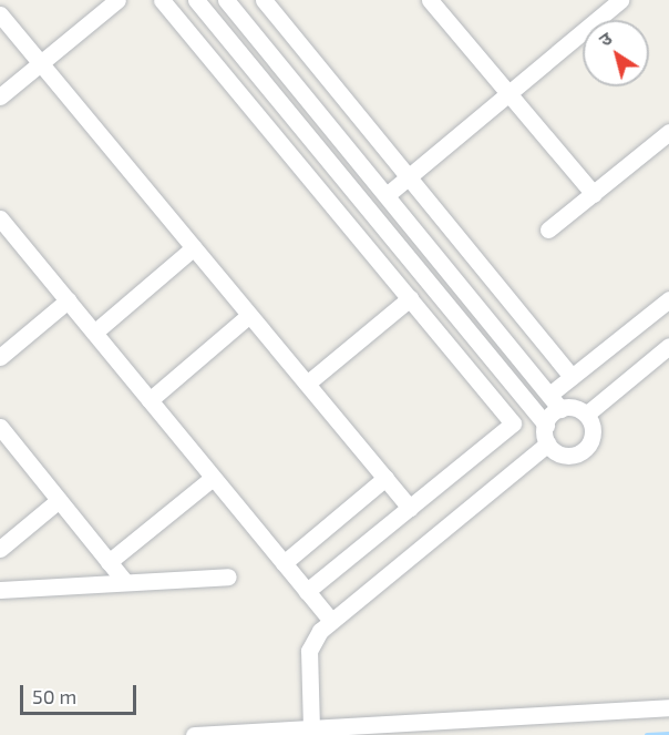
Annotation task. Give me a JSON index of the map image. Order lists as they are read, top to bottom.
{
  "scale_bar": "50 m",
  "north": "top left"
}
